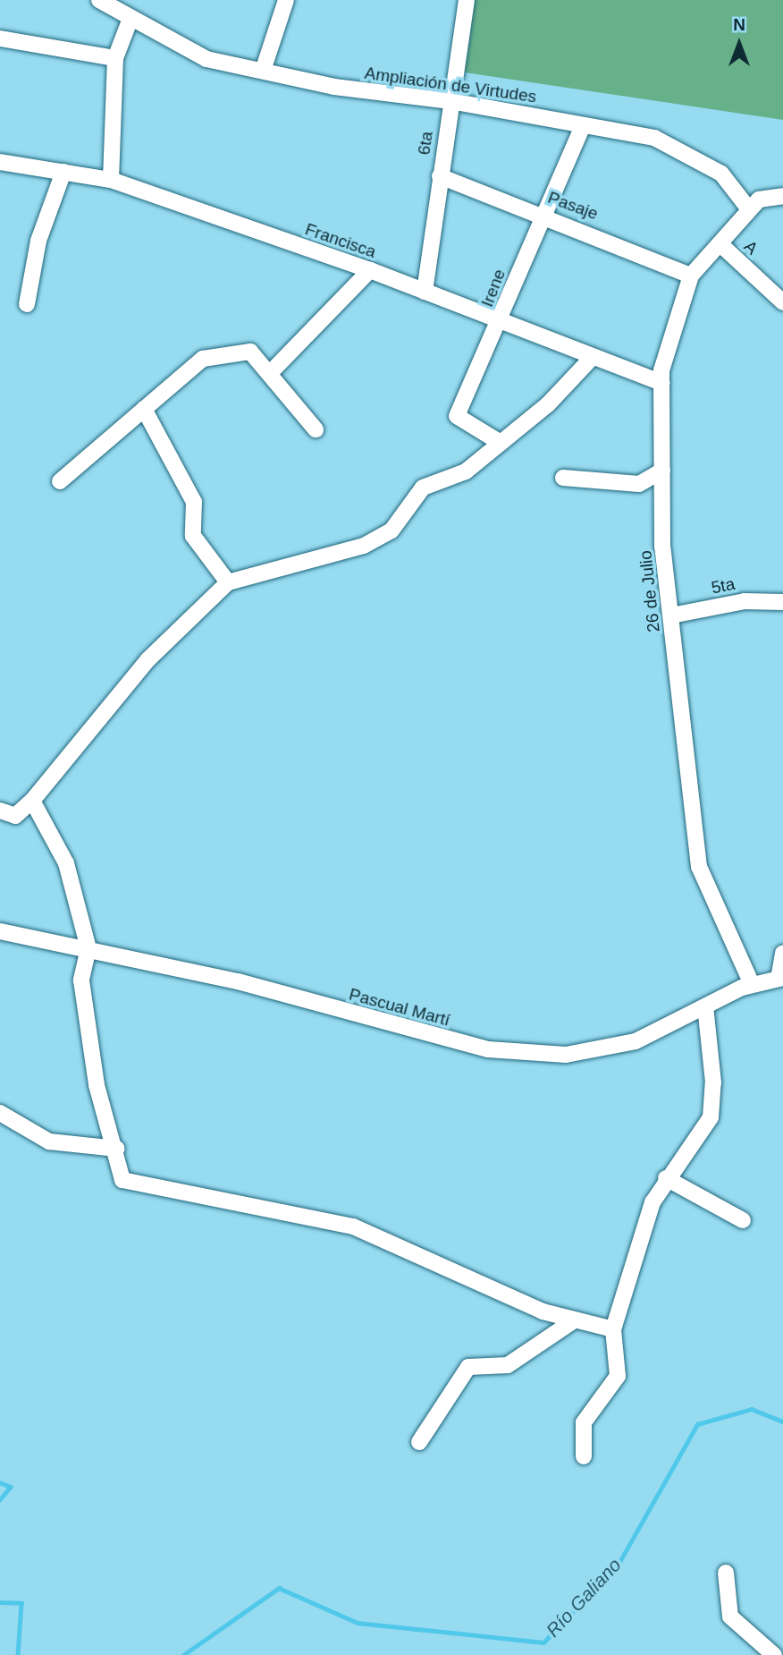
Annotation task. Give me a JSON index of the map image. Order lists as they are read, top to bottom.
{
  "streets": {
    "street": [
      "Ampliación de Virtudes",
      "6ta",
      "Pasaje",
      "Francisca",
      "A",
      "Irene",
      "5ta",
      "26 de Julio",
      "Pascual Martí"
    ]
  },
  "crossings": [
    ["Ampliación de Virtudes", "6ta"],
    ["Ampliación de Virtudes", "Irene"],
    ["Ampliación de Virtudes", "26 de Julio"],
    ["6ta", "Pasaje"],
    ["6ta", "Francisca"],
    ["Pasaje", "Irene"],
    ["Pasaje", "26 de Julio"],
    ["Francisca", "Irene"],
    ["Francisca", "26 de Julio"],
    ["A", "26 de Julio"],
    ["5ta", "26 de Julio"],
    ["26 de Julio", "Pascual Martí"]
  ],
  "water": ["Río Galiano"],
  "north": "top"
}
